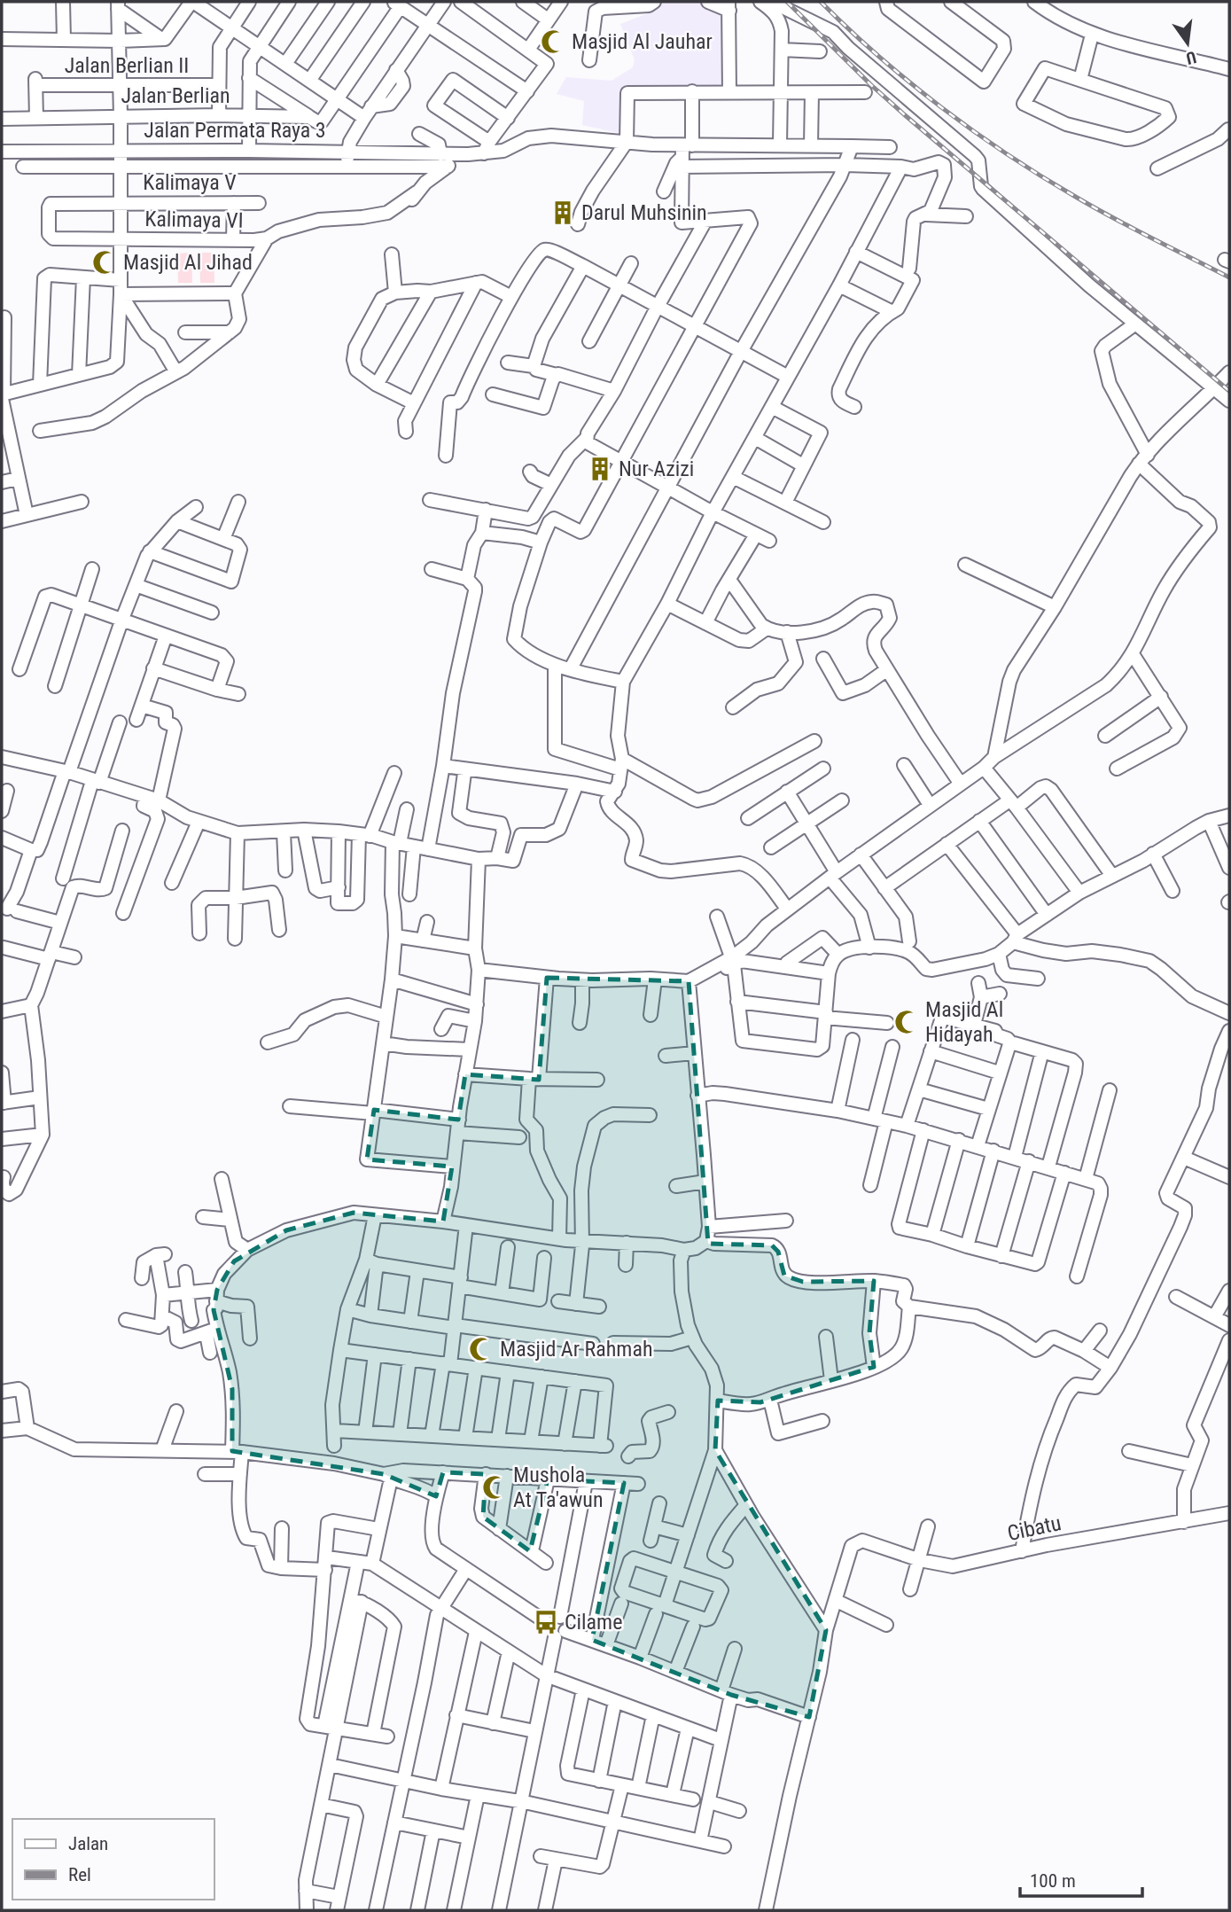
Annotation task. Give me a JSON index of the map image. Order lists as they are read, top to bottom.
{
  "streets": {
    "street": [
      "Jalan Berlian II",
      "Jalan Berlian",
      "Jalan Permata Raya 3",
      "Kalimaya V",
      "Kalimaya VI",
      "Cibatu"
    ]
  },
  "crossings": [
    ["Jalan Berlian II", "Jalan Berlian"],
    ["Kalimaya V", "Kalimaya VI"]
  ],
  "places": {
    "mosque": [
      "Masjid Al Jauhar",
      "Masjid Al Jihad",
      "Masjid Al Hidayah",
      "Masjid Ar Rahmah",
      "Mushola At Ta'awun"
    ],
    "building": ["Darul Muhsinin", "Nur Azizi"],
    "bus stop": ["Cilame"]
  },
  "legend": ["Jalan", "Rel"],
  "scale_bar": "100 m",
  "north": "bottom"
}
